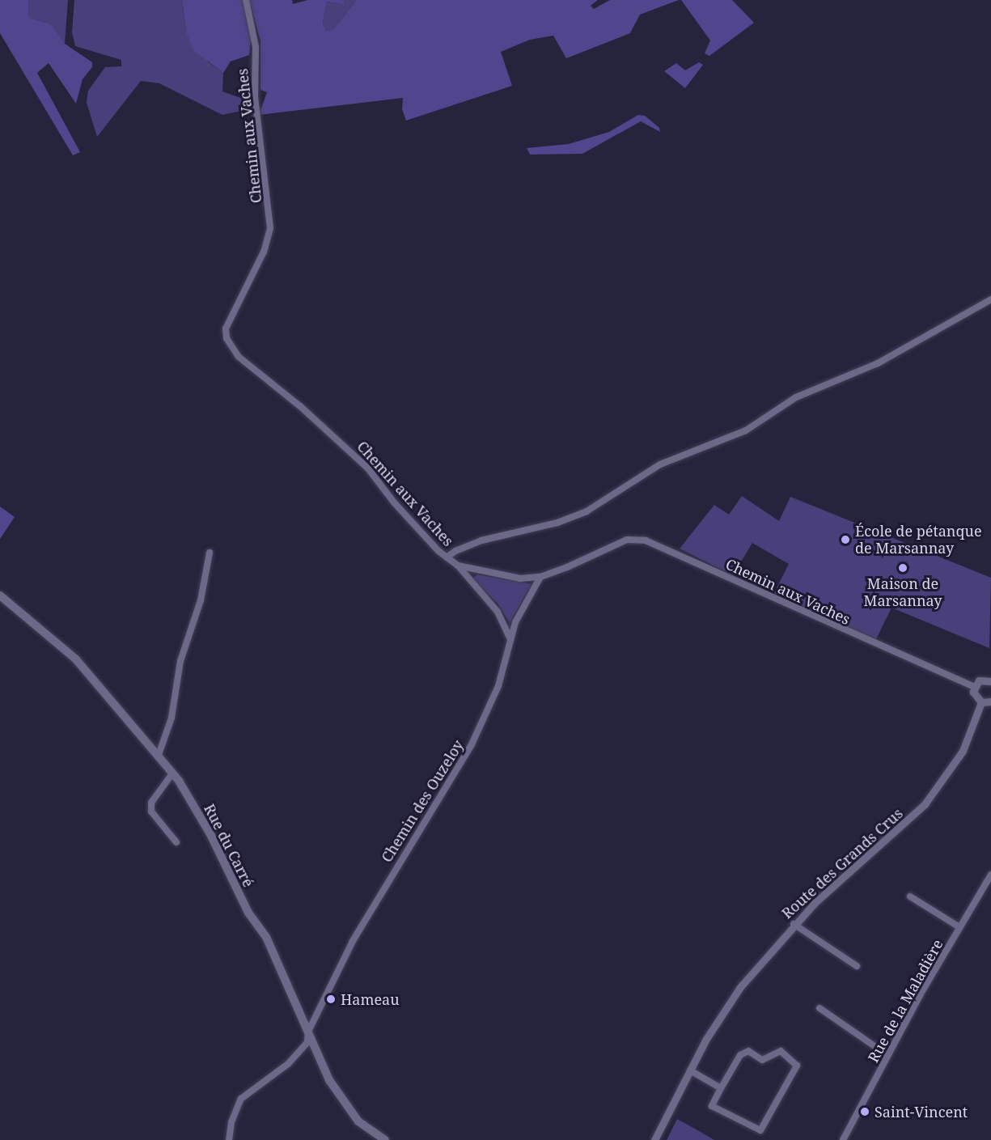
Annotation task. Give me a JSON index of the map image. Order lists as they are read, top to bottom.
{
  "streets": {
    "main road": ["Rue du Carré"],
    "street": [
      "Chemin aux Vaches",
      "Chemin des Ouzeloy",
      "Route des Grands Crus",
      "Rue de la Maladière"
    ]
  },
  "crossings": [
    ["Chemin aux Vaches", "Chemin des Ouzeloy"],
    ["Chemin des Ouzeloy", "Rue du Carré"]
  ],
  "places": [
    "École de pétanque de Marsannay",
    "Maison de Marsannay",
    "Hameau",
    "Saint-Vincent"
  ]
}
